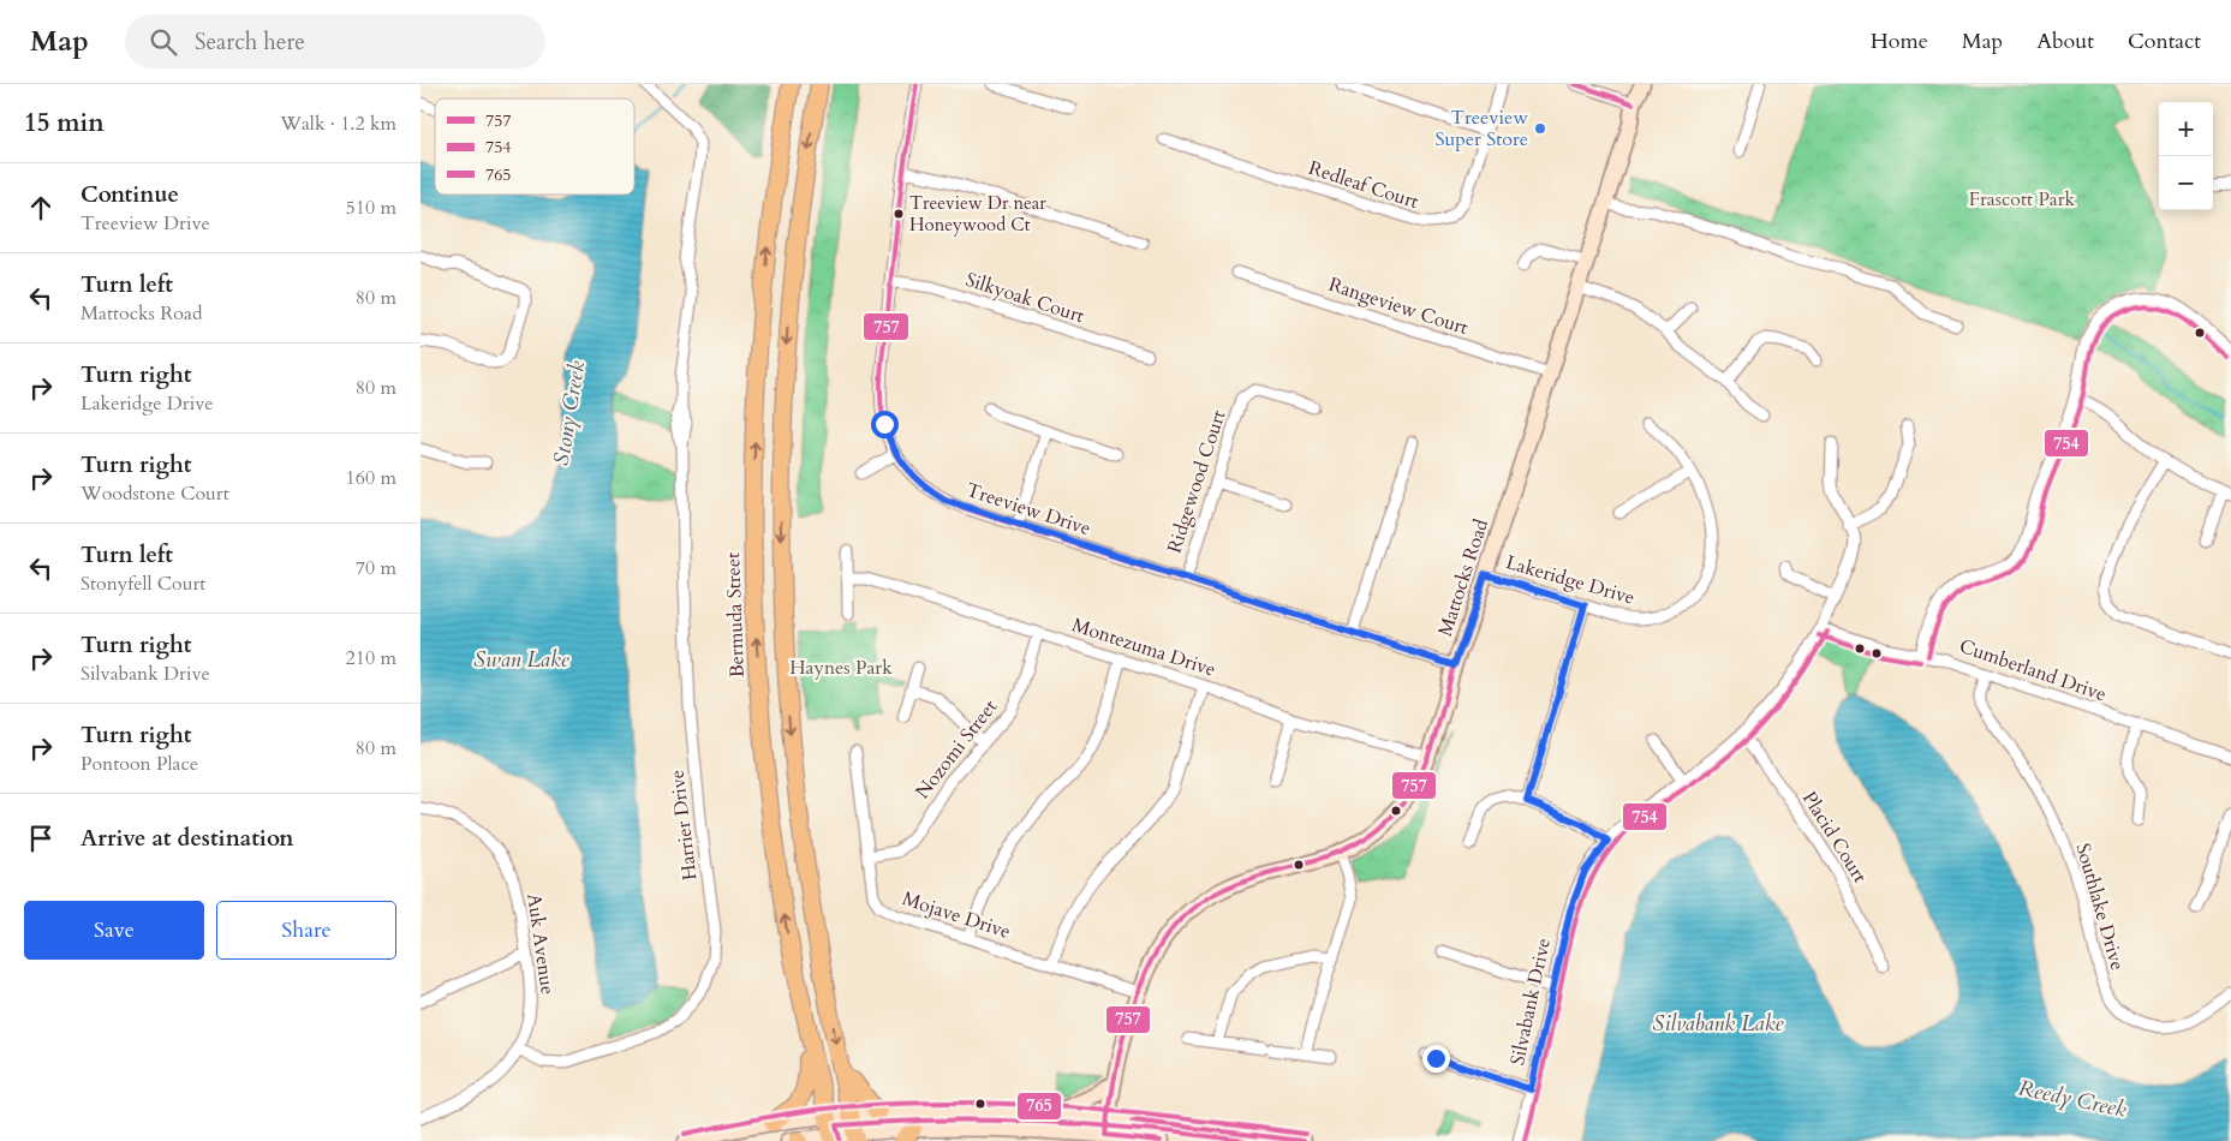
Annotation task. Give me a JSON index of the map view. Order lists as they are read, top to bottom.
{
  "streets": {
    "main road": ["Bermuda Street"],
    "street": [
      "Redleaf Court",
      "Silkyoak Court",
      "Rangeview Court",
      "Ridgewood Court",
      "Treeview Drive",
      "Mattocks Road",
      "Lakeridge Drive",
      "Montezuma Drive",
      "Cumberland Drive",
      "Nozomi Street",
      "Harrier Drive",
      "Placid Court",
      "Southlake Drive",
      "Mojave Drive",
      "Auk Avenue",
      "Silvabank Drive"
    ]
  },
  "crossings": [
    ["Silkyoak Court", "Treeview Drive"],
    ["Rangeview Court", "Mattocks Road"],
    ["Ridgewood Court", "Treeview Drive"],
    ["Treeview Drive", "Mattocks Road"],
    ["Mattocks Road", "Lakeridge Drive"],
    ["Mattocks Road", "Montezuma Drive"],
    ["Mattocks Road", "Mojave Drive"],
    ["Montezuma Drive", "Nozomi Street"],
    ["Cumberland Drive", "Southlake Drive"],
    ["Cumberland Drive", "Silvabank Drive"],
    ["Nozomi Street", "Mojave Drive"],
    ["Harrier Drive", "Auk Avenue"],
    ["Placid Court", "Silvabank Drive"]
  ],
  "water": [
    "Stony Creek",
    "Swan Lake",
    "Silvabank Lake",
    "Reedy Creek"
  ],
  "parks": ["Frascott Park", "Haynes Park"],
  "places": ["Treeview Super Store", "Treeview Dr near Honeywood Ct"],
  "lines": ["transit line 757", "transit line 754", "transit line 765"],
  "legend": ["757", "754", "765"],
  "page": {
    "header": "Map",
    "search": "Search here",
    "nav": [
      "Home",
      "Map",
      "About",
      "Contact"
    ],
    "heading": ["15 min", "Walk · 1.2 km"],
    "map_buttons": ["+", "−"],
    "list": [
      ["Continue", "Treeview Drive", "510 m"],
      ["Turn left", "Mattocks Road", "80 m"],
      ["Turn right", "Lakeridge Drive", "80 m"],
      ["Turn right", "Woodstone Court", "160 m"],
      ["Turn left", "Stonyfell Court", "70 m"],
      ["Turn right", "Silvabank Drive", "210 m"],
      ["Turn right", "Pontoon Place", "80 m"],
      "Arrive at destination"
    ],
    "buttons": ["Save", "Share"]
  }
}
